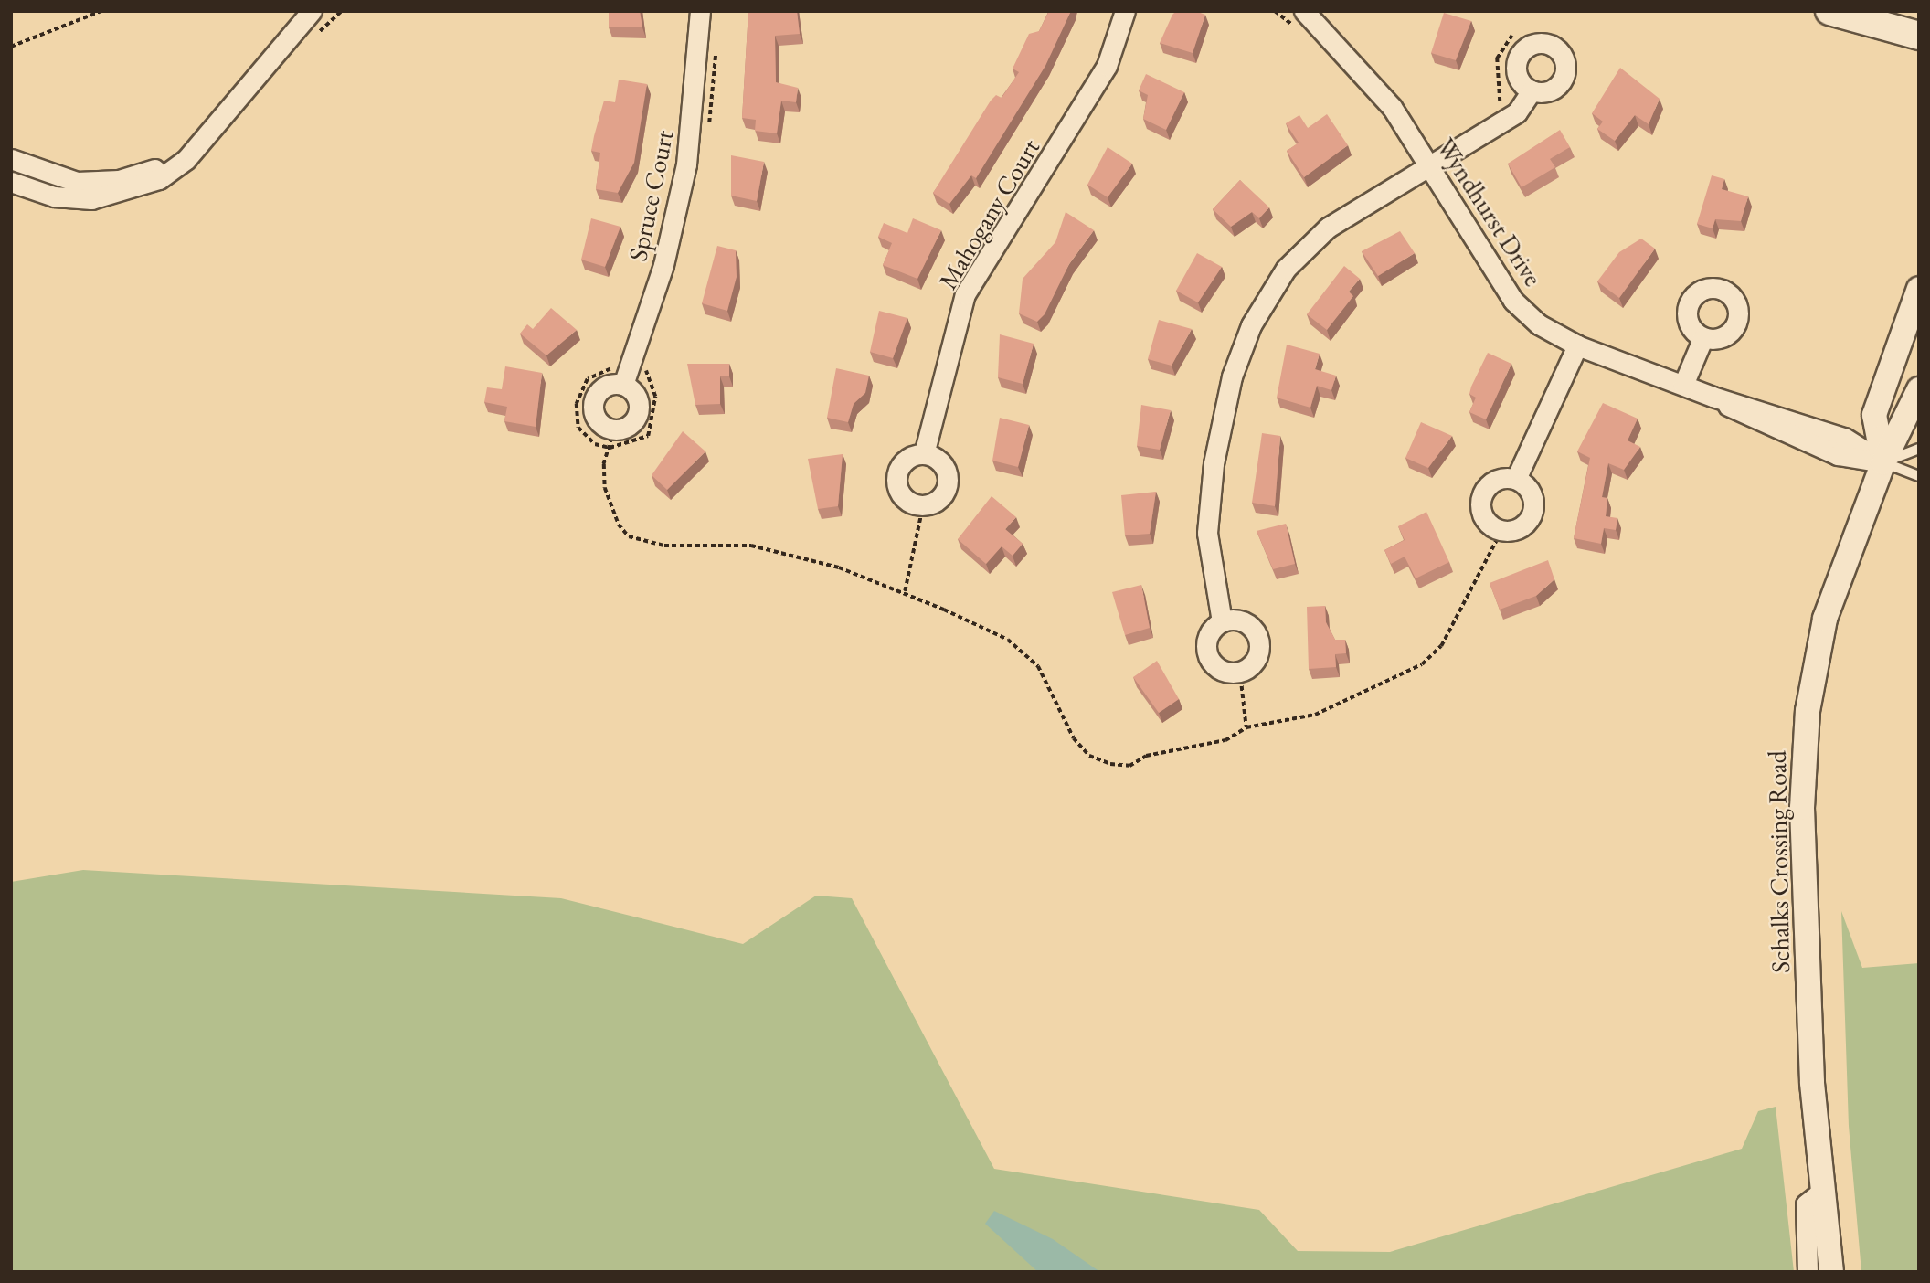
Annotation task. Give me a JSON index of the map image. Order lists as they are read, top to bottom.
{
  "streets": {
    "street": [
      "Spruce Court",
      "Wyndhurst Drive",
      "Mahogany Court",
      "Schalks Crossing Road"
    ]
  },
  "crossings": [
    ["Wyndhurst Drive", "Schalks Crossing Road"]
  ]
}
